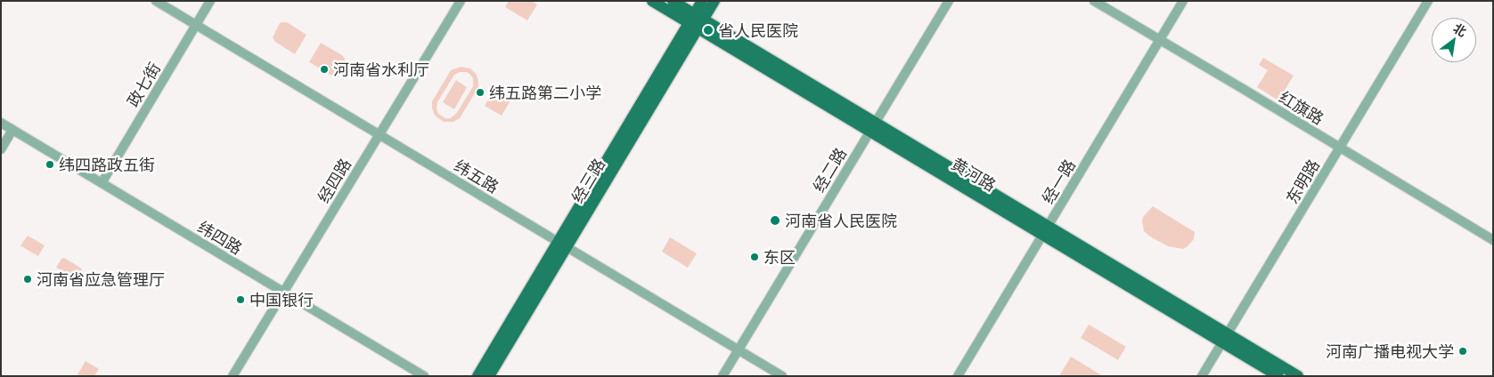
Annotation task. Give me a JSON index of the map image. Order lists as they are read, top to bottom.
{
  "streets": {
    "main road": ["黄河路", "经三路"],
    "street": [
      "政七街",
      "红旗路",
      "经二路",
      "纬五路",
      "经四路",
      "经一路",
      "东明路",
      "纬四路"
    ]
  },
  "crossings": [
    ["政七街", "纬五路"],
    ["政七街", "纬四路"],
    ["红旗路", "经一路"],
    ["红旗路", "东明路"],
    ["经二路", "黄河路"],
    ["经二路", "纬五路"],
    ["黄河路", "经三路"],
    ["黄河路", "经一路"],
    ["黄河路", "东明路"],
    ["纬五路", "经四路"],
    ["纬五路", "经三路"],
    ["经四路", "纬四路"]
  ],
  "places": [
    "省人民医院",
    "河南省水利厅",
    "纬五路第二小学",
    "纬四路政五街",
    "河南省人民医院",
    "东区",
    "河南省应急管理厅",
    "中国银行",
    "河南广播电视大学"
  ],
  "north": "top right"
}
